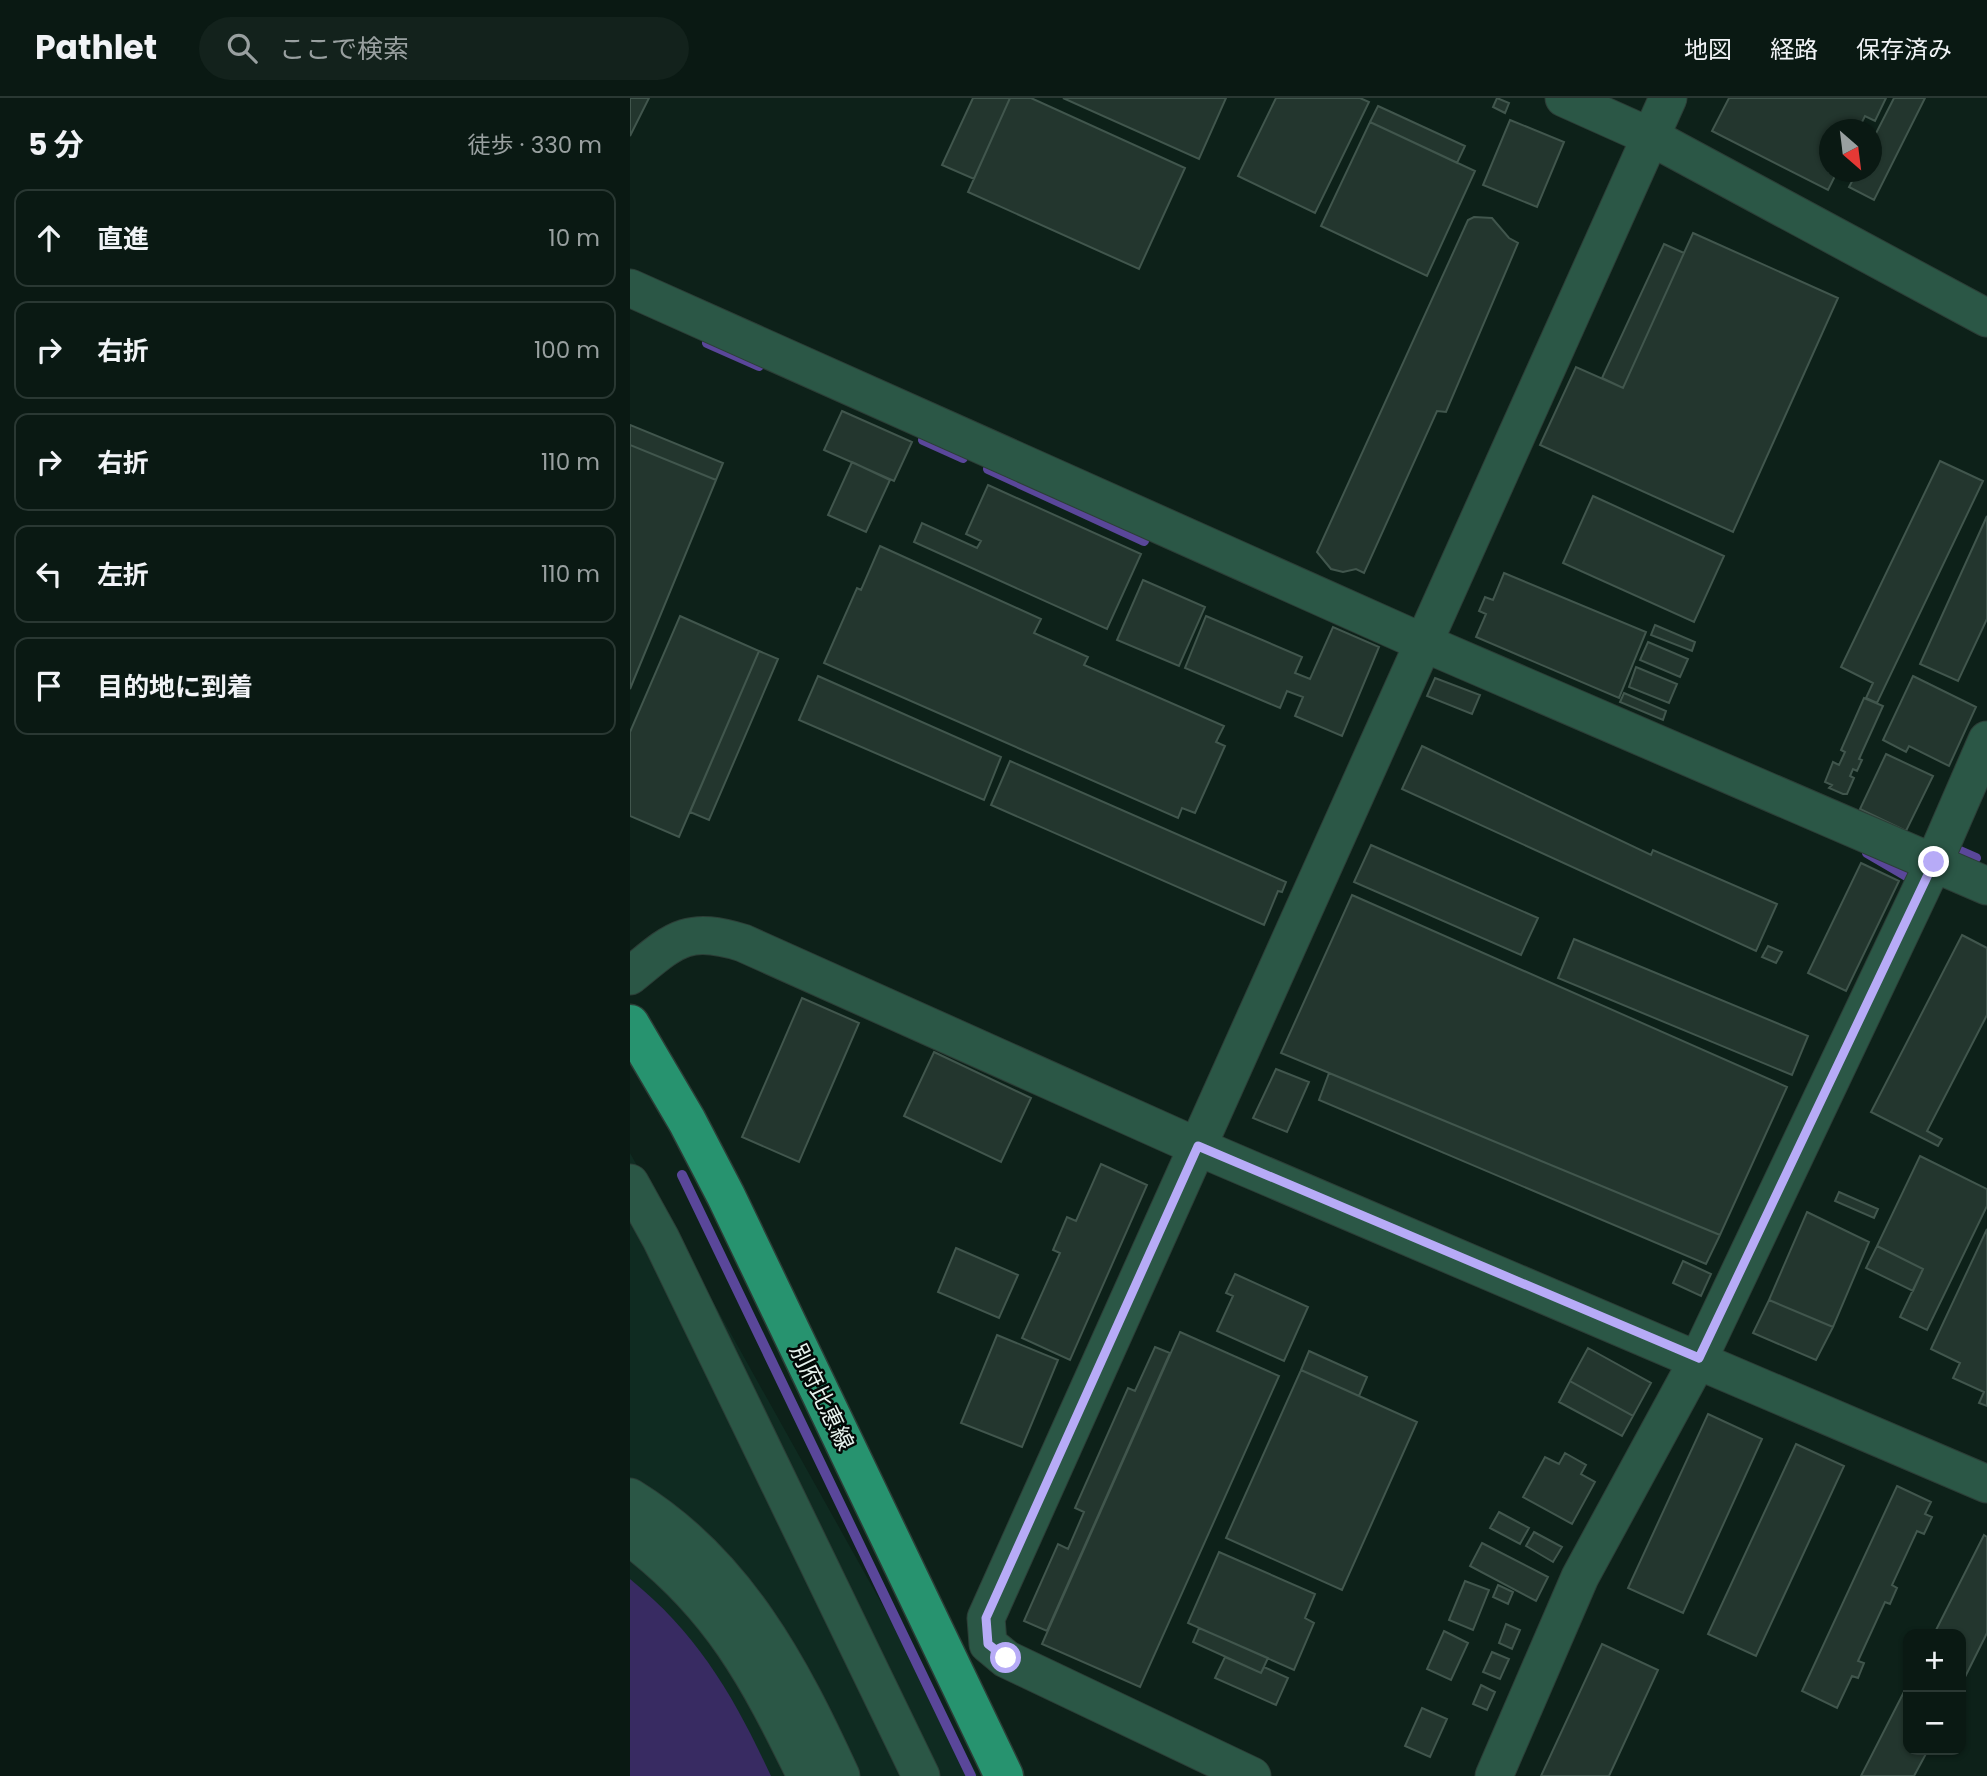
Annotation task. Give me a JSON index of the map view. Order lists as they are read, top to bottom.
{
  "streets": {
    "main road": ["別府比恵線"]
  },
  "north": "bottom right",
  "page": {
    "header": "Pathlet",
    "search": "ここで検索",
    "nav": ["地図", "経路", "保存済み"],
    "heading": ["5 分", "徒歩 · 330 m"],
    "list": [
      ["直進", "10 m"],
      ["右折", "100 m"],
      ["右折", "110 m"],
      ["左折", "110 m"],
      "目的地に到着"
    ],
    "map_buttons": ["+", "−"]
  }
}
